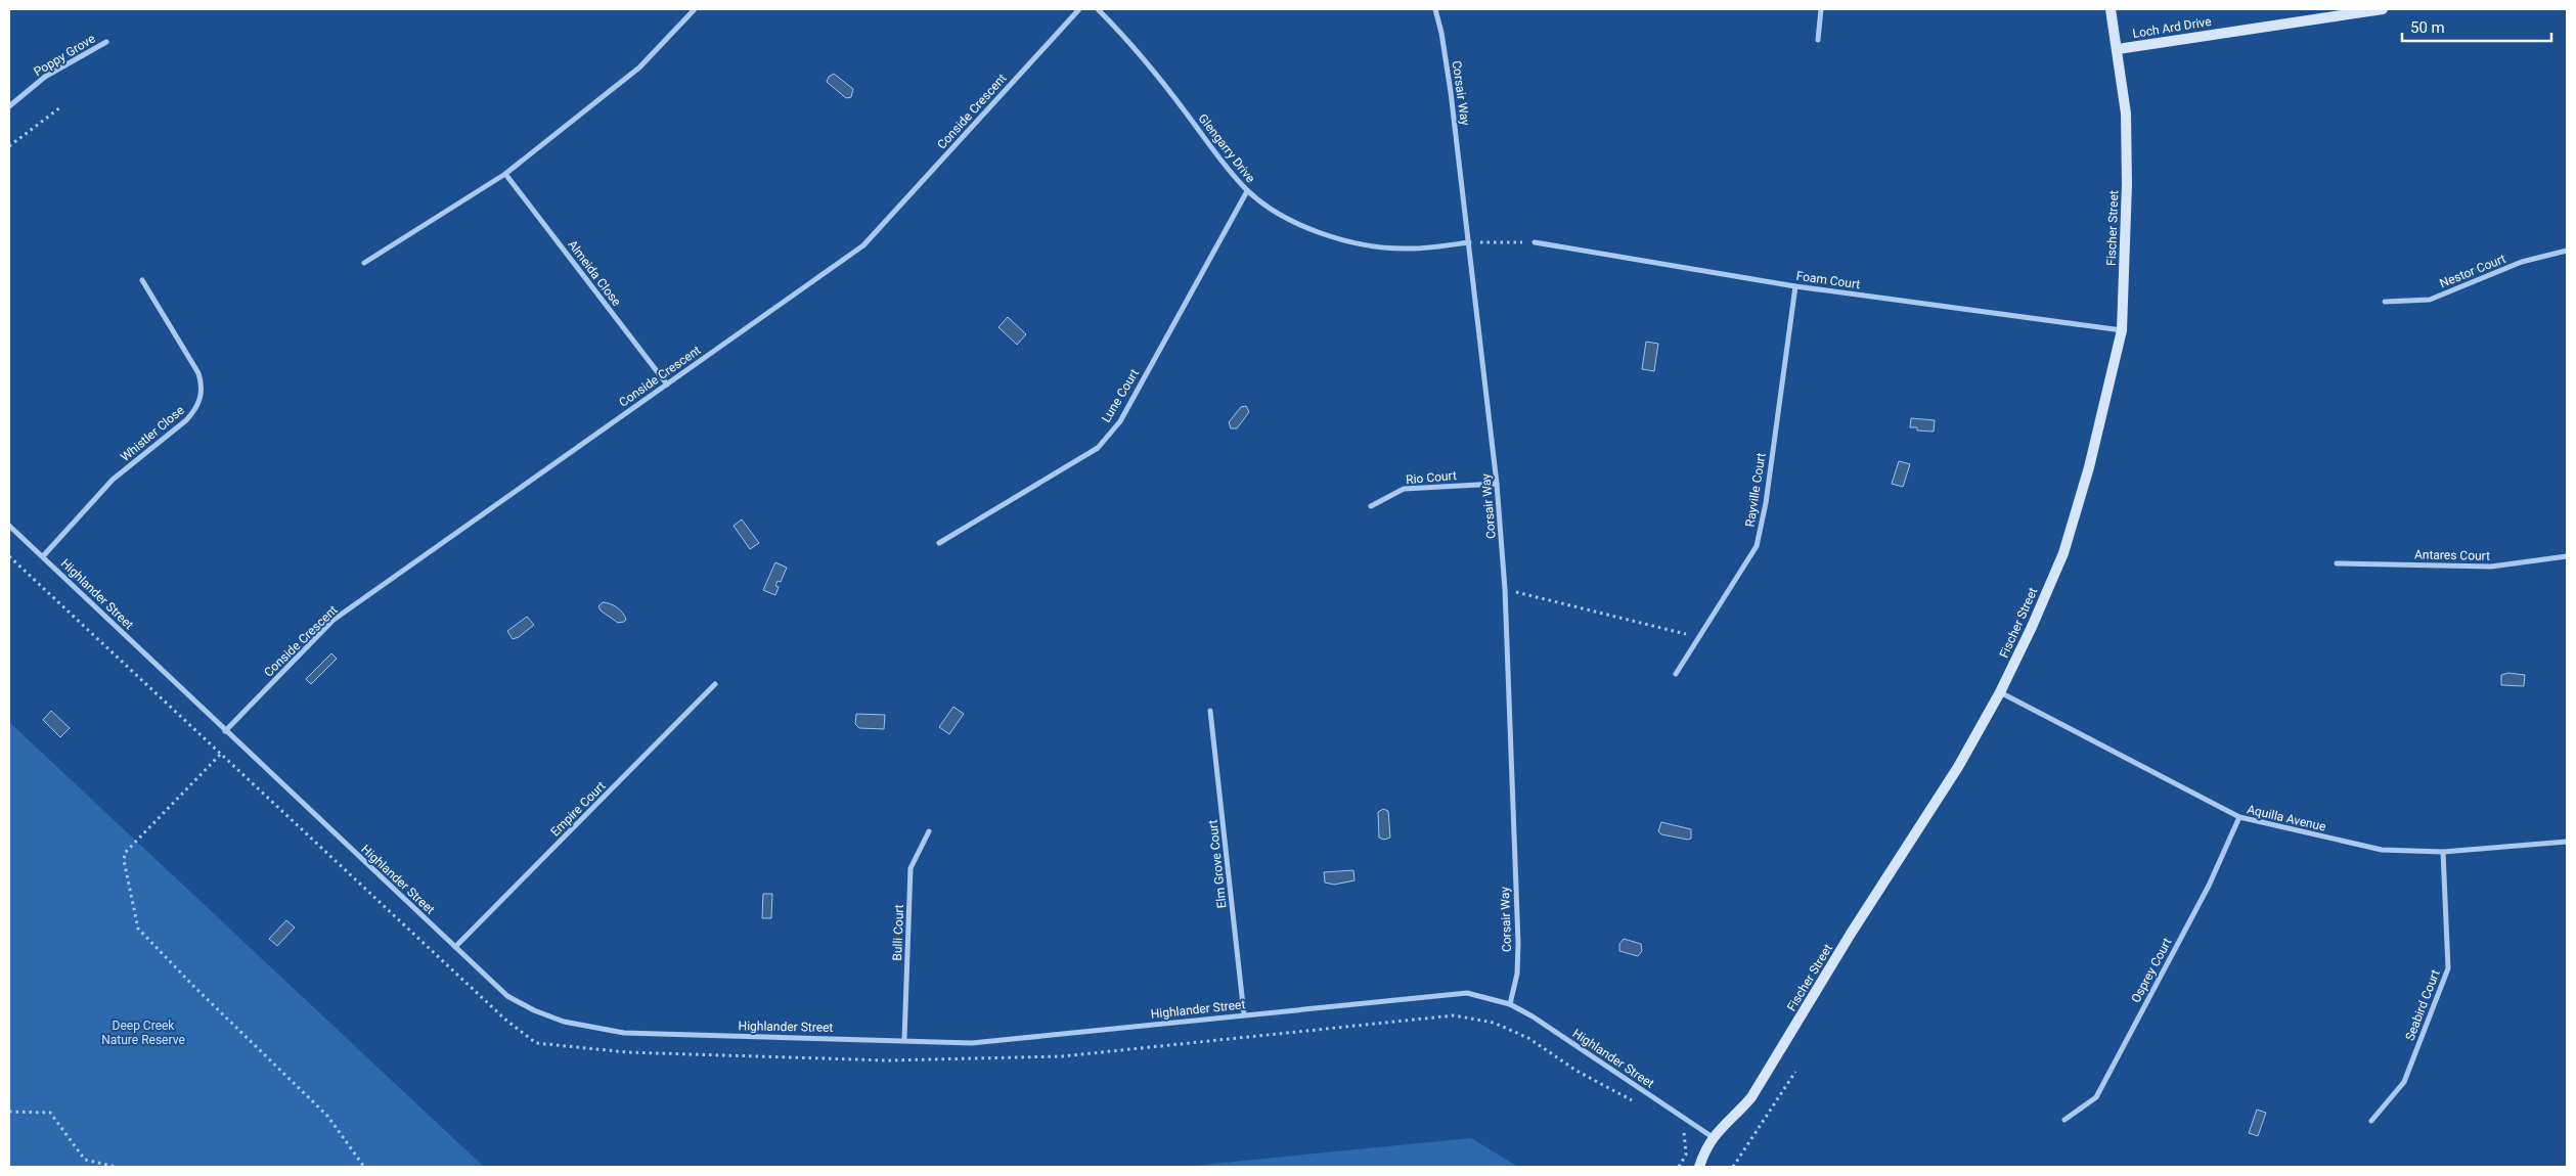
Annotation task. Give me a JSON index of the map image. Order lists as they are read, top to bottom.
{
  "streets": {
    "street": [
      "Loch Ard Drive",
      "Poppy Grove",
      "Corsair Way",
      "Conside Crescent",
      "Glengarry Drive",
      "Fischer Street",
      "Nestor Court",
      "Almeida Close",
      "Foam Court",
      "Lune Court",
      "Whistler Close",
      "Rio Court",
      "Rayville Court",
      "Antares Court",
      "Highlander Street",
      "Empire Court",
      "Aquilla Avenue",
      "Elm Grove Court",
      "Bulli Court",
      "Osprey Court",
      "Seabird Court"
    ]
  },
  "crossings": [
    ["Loch Ard Drive", "Fischer Street"],
    ["Corsair Way", "Glengarry Drive"],
    ["Corsair Way", "Rio Court"],
    ["Corsair Way", "Highlander Street"],
    ["Conside Crescent", "Almeida Close"],
    ["Conside Crescent", "Highlander Street"],
    ["Glengarry Drive", "Lune Court"],
    ["Fischer Street", "Foam Court"],
    ["Fischer Street", "Highlander Street"],
    ["Fischer Street", "Aquilla Avenue"],
    ["Foam Court", "Rayville Court"],
    ["Whistler Close", "Highlander Street"],
    ["Highlander Street", "Empire Court"],
    ["Highlander Street", "Elm Grove Court"],
    ["Highlander Street", "Bulli Court"],
    ["Aquilla Avenue", "Osprey Court"],
    ["Aquilla Avenue", "Seabird Court"]
  ],
  "parks": ["Deep Creek Nature Reserve"],
  "scale_bar": "50 m"
}
